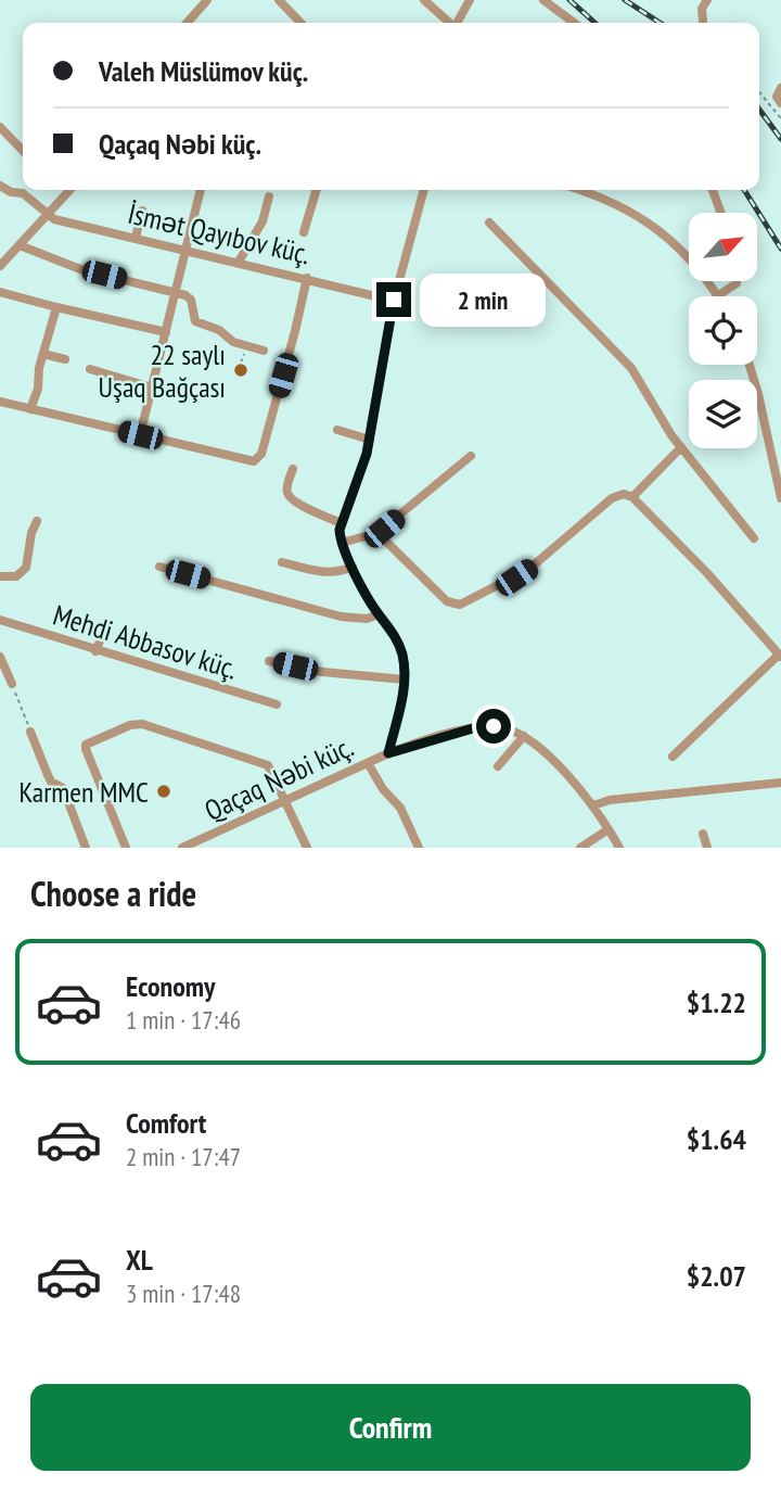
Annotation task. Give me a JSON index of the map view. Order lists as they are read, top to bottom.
{
  "streets": {
    "street": ["İsmət Qayıbov küç.", "Mehdi Abbasov küç.", "Qaçaq Nəbi küç."]
  },
  "crossings": [
    ["İsmət Qayıbov küç.", "Qaçaq Nəbi küç."]
  ],
  "places": ["22 saylı Uşaq Bağçası", "Karmen MMC"],
  "north": "top right",
  "page": {
    "banner": ["Valeh Müslümov küç.", "Qaçaq Nəbi küç."],
    "bubble": "2 min",
    "heading": "Choose a ride",
    "list": [
      {
        "name": "Economy",
        "note": "1 min · 17:46",
        "value": "$1.22"
      },
      {
        "name": "Comfort",
        "note": "2 min · 17:47",
        "value": "$1.64"
      },
      {
        "name": "XL",
        "note": "3 min · 17:48",
        "value": "$2.07"
      }
    ],
    "buttons": "Confirm"
  }
}
